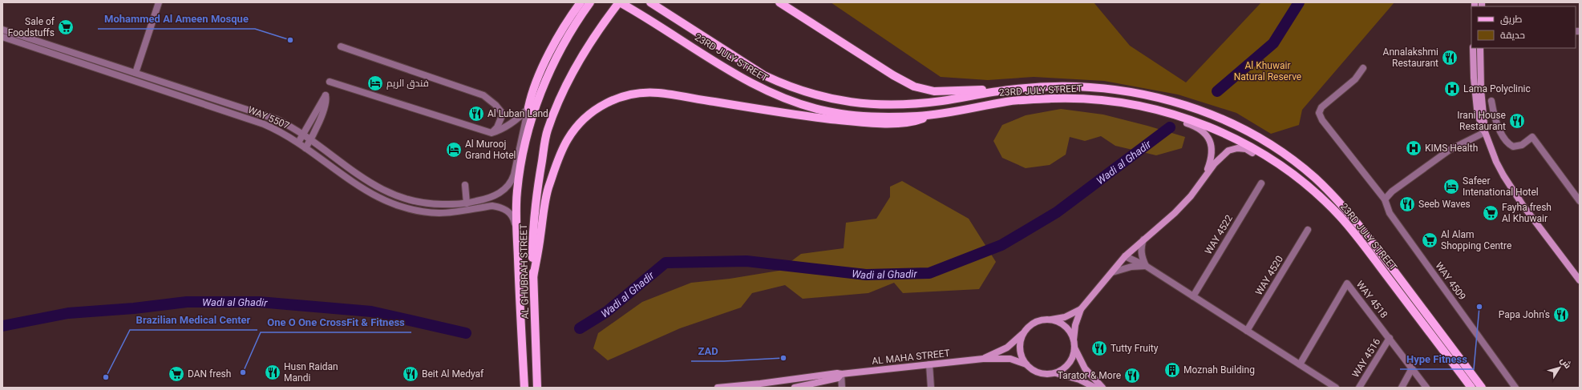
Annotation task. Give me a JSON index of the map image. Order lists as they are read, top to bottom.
{
  "streets": {
    "main road": ["23RD JULY STREET", "AL GHUBRAH STREET"],
    "street": [
      "WAY 5507",
      "WAY 4522",
      "WAY 4520",
      "WAY 4509",
      "WAY 4518",
      "AL MAHA STREET",
      "WAY 4516"
    ]
  },
  "crossings": [
    ["23RD JULY STREET", "AL GHUBRAH STREET"],
    ["WAY 5507", "AL GHUBRAH STREET"],
    ["WAY 4518", "WAY 4516"]
  ],
  "water": ["Wadi al Ghadir"],
  "parks": ["Al Khuwair Natural Reserve"],
  "places": {
    "supermarket": [
      "Sale of Foodstuffs",
      "Fayha fresh Al Khuwair",
      "Al Alam Shopping Centre",
      "DAN fresh"
    ],
    "other": [
      "Mohammed Al Ameen Mosque",
      "Hype Fitness",
      "ZAD",
      "One O One CrossFit & Fitness",
      "Brazilian Medical Center"
    ],
    "restaurant": [
      "Annalakshmi Restaurant",
      "Al Luban Land",
      "Irani House Restaurant",
      "Seeb Waves",
      "Papa John's",
      "Tutty Fruity",
      "Husn Raidan Mandi",
      "Beit Al Medyaf",
      "Tarator & More"
    ],
    "hotel": ["فندق الريم", "Al Murooj Grand Hotel", "Safeer Intenational Hotel"],
    "hospital": ["Lama Polyclinic", "KIMS Health"],
    "building": ["Moznah Building"]
  },
  "legend": ["طريق", "حديقة"],
  "north": "top right"
}
